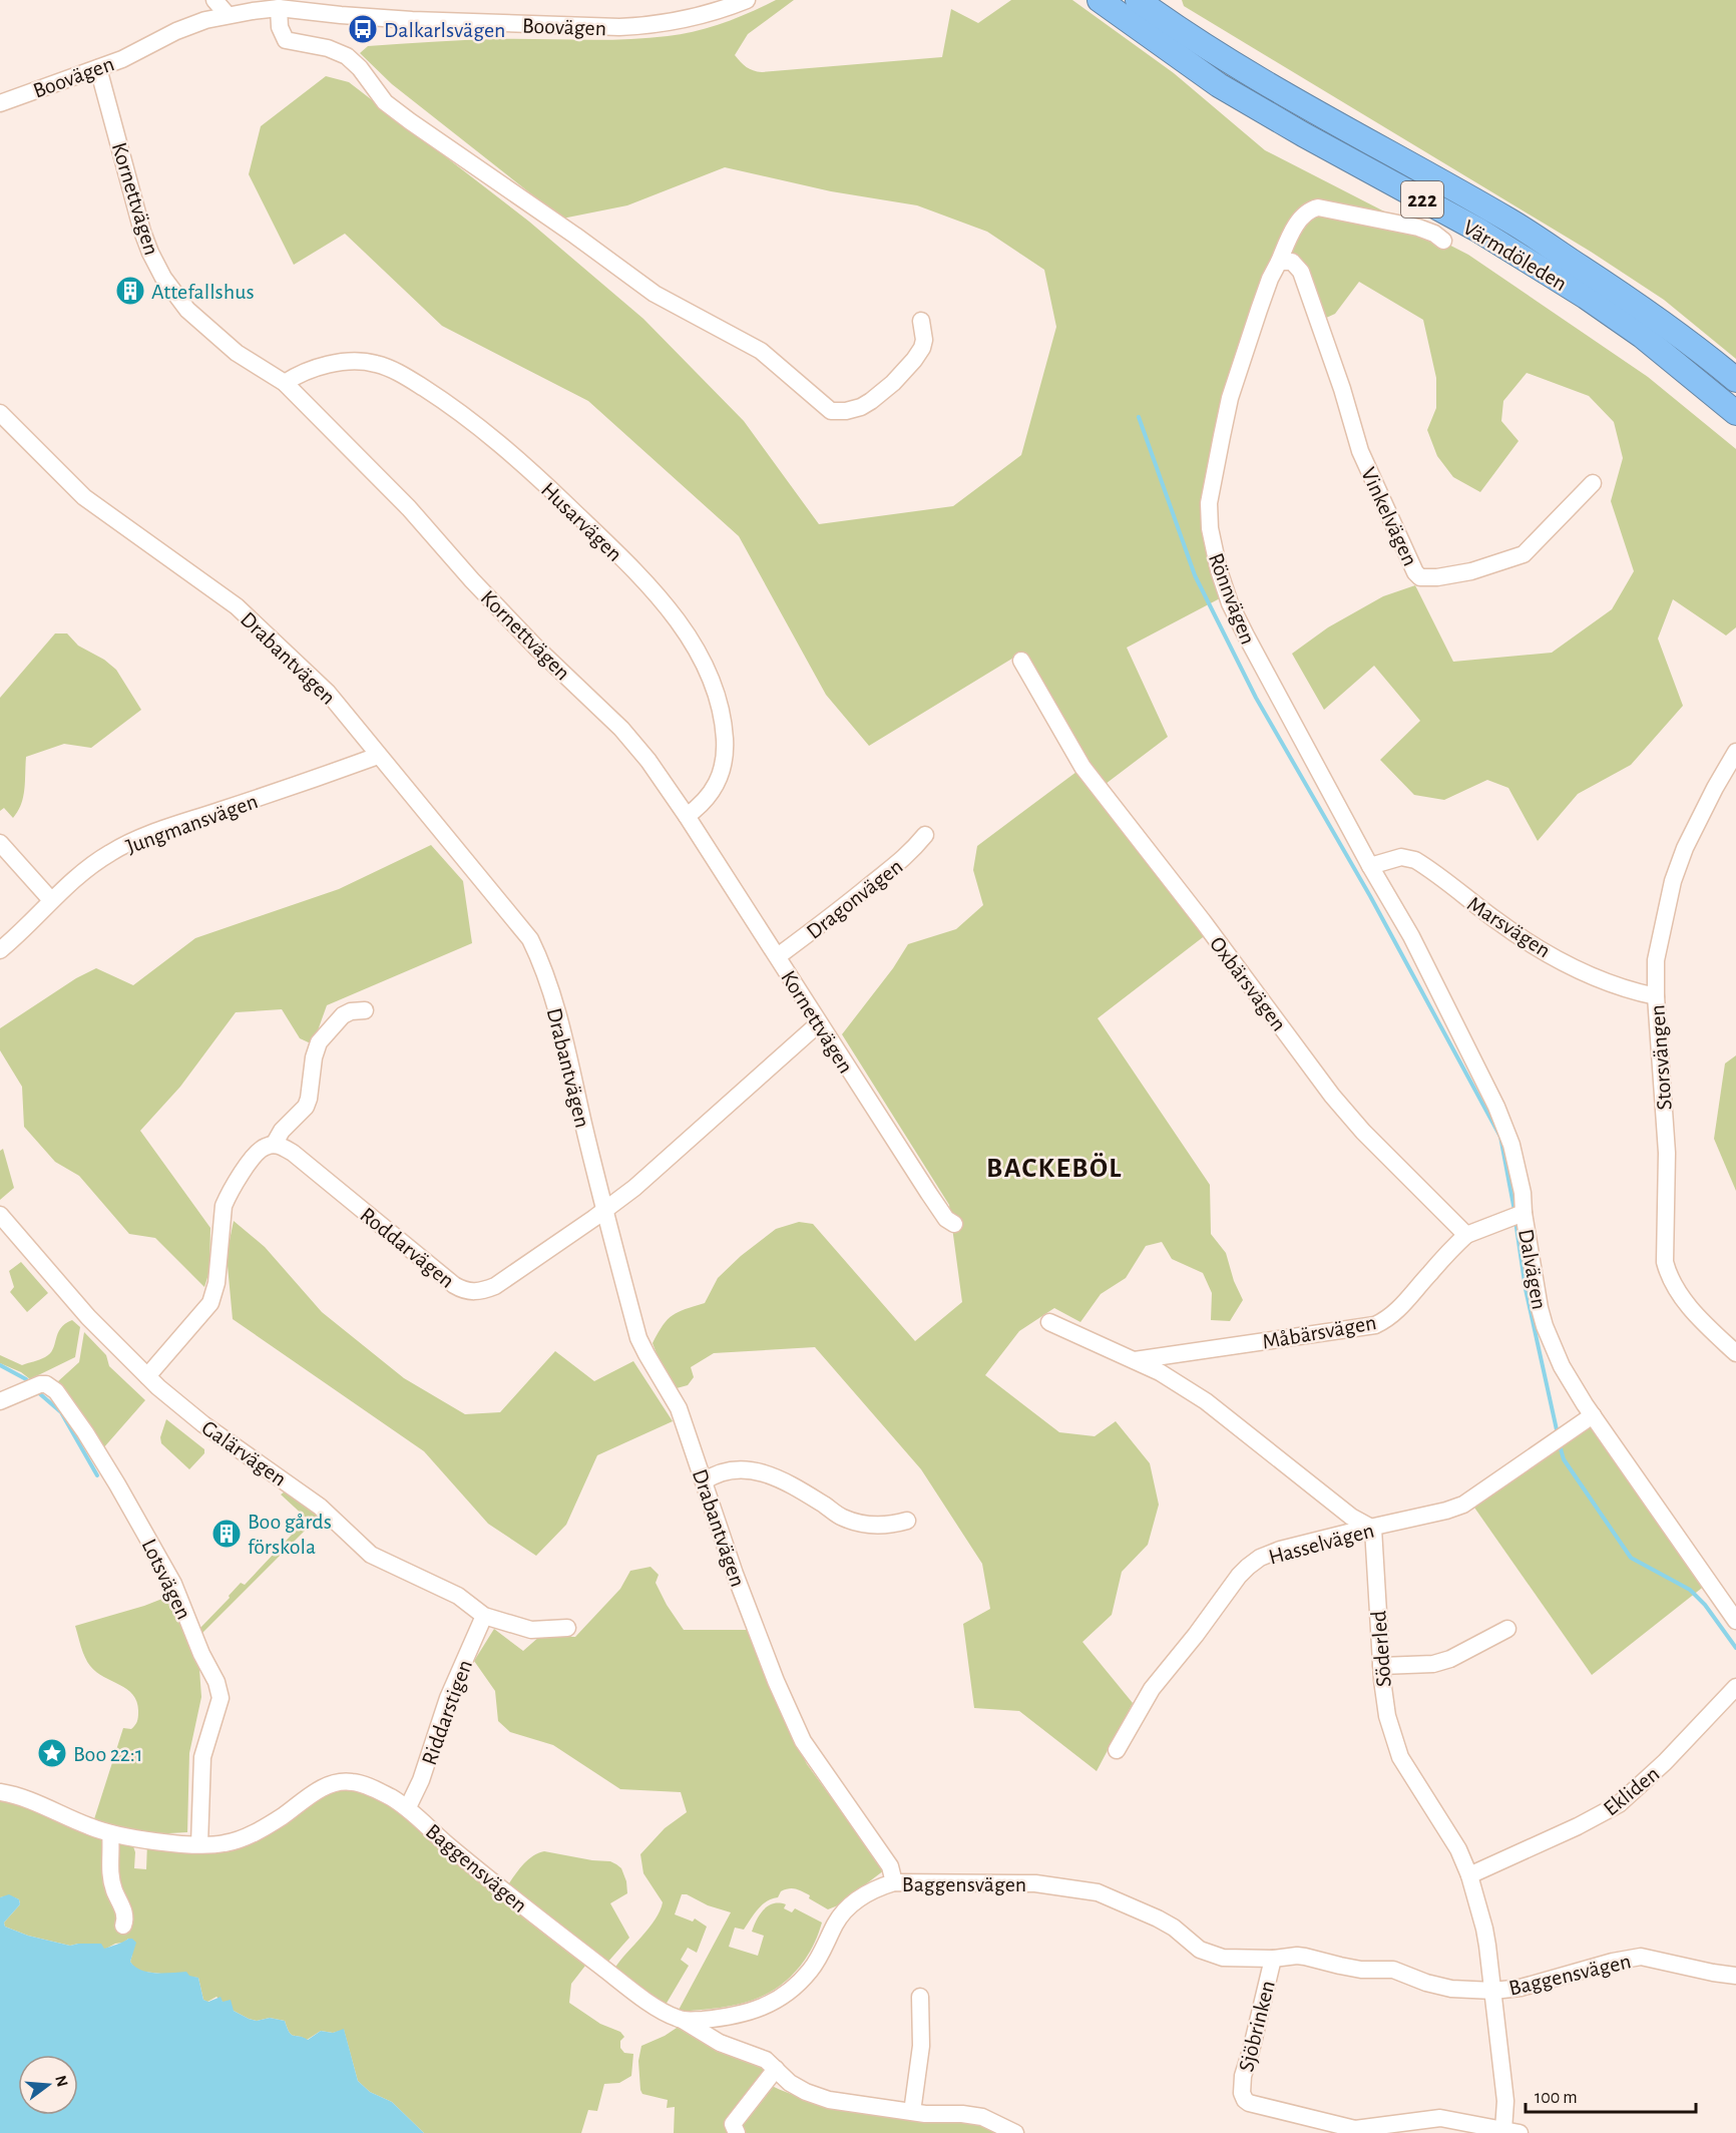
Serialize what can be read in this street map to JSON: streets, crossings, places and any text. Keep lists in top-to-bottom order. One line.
{"streets":{"highway":["222","Värmdöleden"],"street":["Boovägen","Kornettvägen","Vinkelvägen","Husarvägen","Rönnvägen","Drabantvägen","Jungmansvägen","Dragonvägen","Marsvägen","Oxbärsvägen","Storsvängen","Roddarvägen","Dalvägen","Måbärsvägen","Galärvägen","Hasselvägen","Lotsvägen","Söderled","Riddarstigen","Ekliden","Baggensvägen","Sjöbrinken"]},"crossings":[["Boovägen","Kornettvägen"],["Kornettvägen","Husarvägen"],["Kornettvägen","Dragonvägen"],["Kornettvägen","Roddarvägen"],["Vinkelvägen","Rönnvägen"],["Rönnvägen","Marsvägen"],["Rönnvägen","Dalvägen"],["Drabantvägen","Jungmansvägen"],["Drabantvägen","Roddarvägen"],["Drabantvägen","Baggensvägen"],["Marsvägen","Storsvängen"],["Oxbärsvägen","Måbärsvägen"],["Dalvägen","Hasselvägen"],["Galärvägen","Riddarstigen"],["Hasselvägen","Söderled"],["Lotsvägen","Baggensvägen"],["Söderled","Ekliden"],["Söderled","Baggensvägen"],["Söderled","Sjöbrinken"],["Riddarstigen","Baggensvägen"],["Baggensvägen","Sjöbrinken"]],"districts":["BACKEBÖL"],"places":{"bus stop":["Dalkarlsvägen"],"building":["Attefallshus","Boo gårds förskola"],"place":["Boo 22:1"]},"scale_bar":"100 m","north":"right"}
